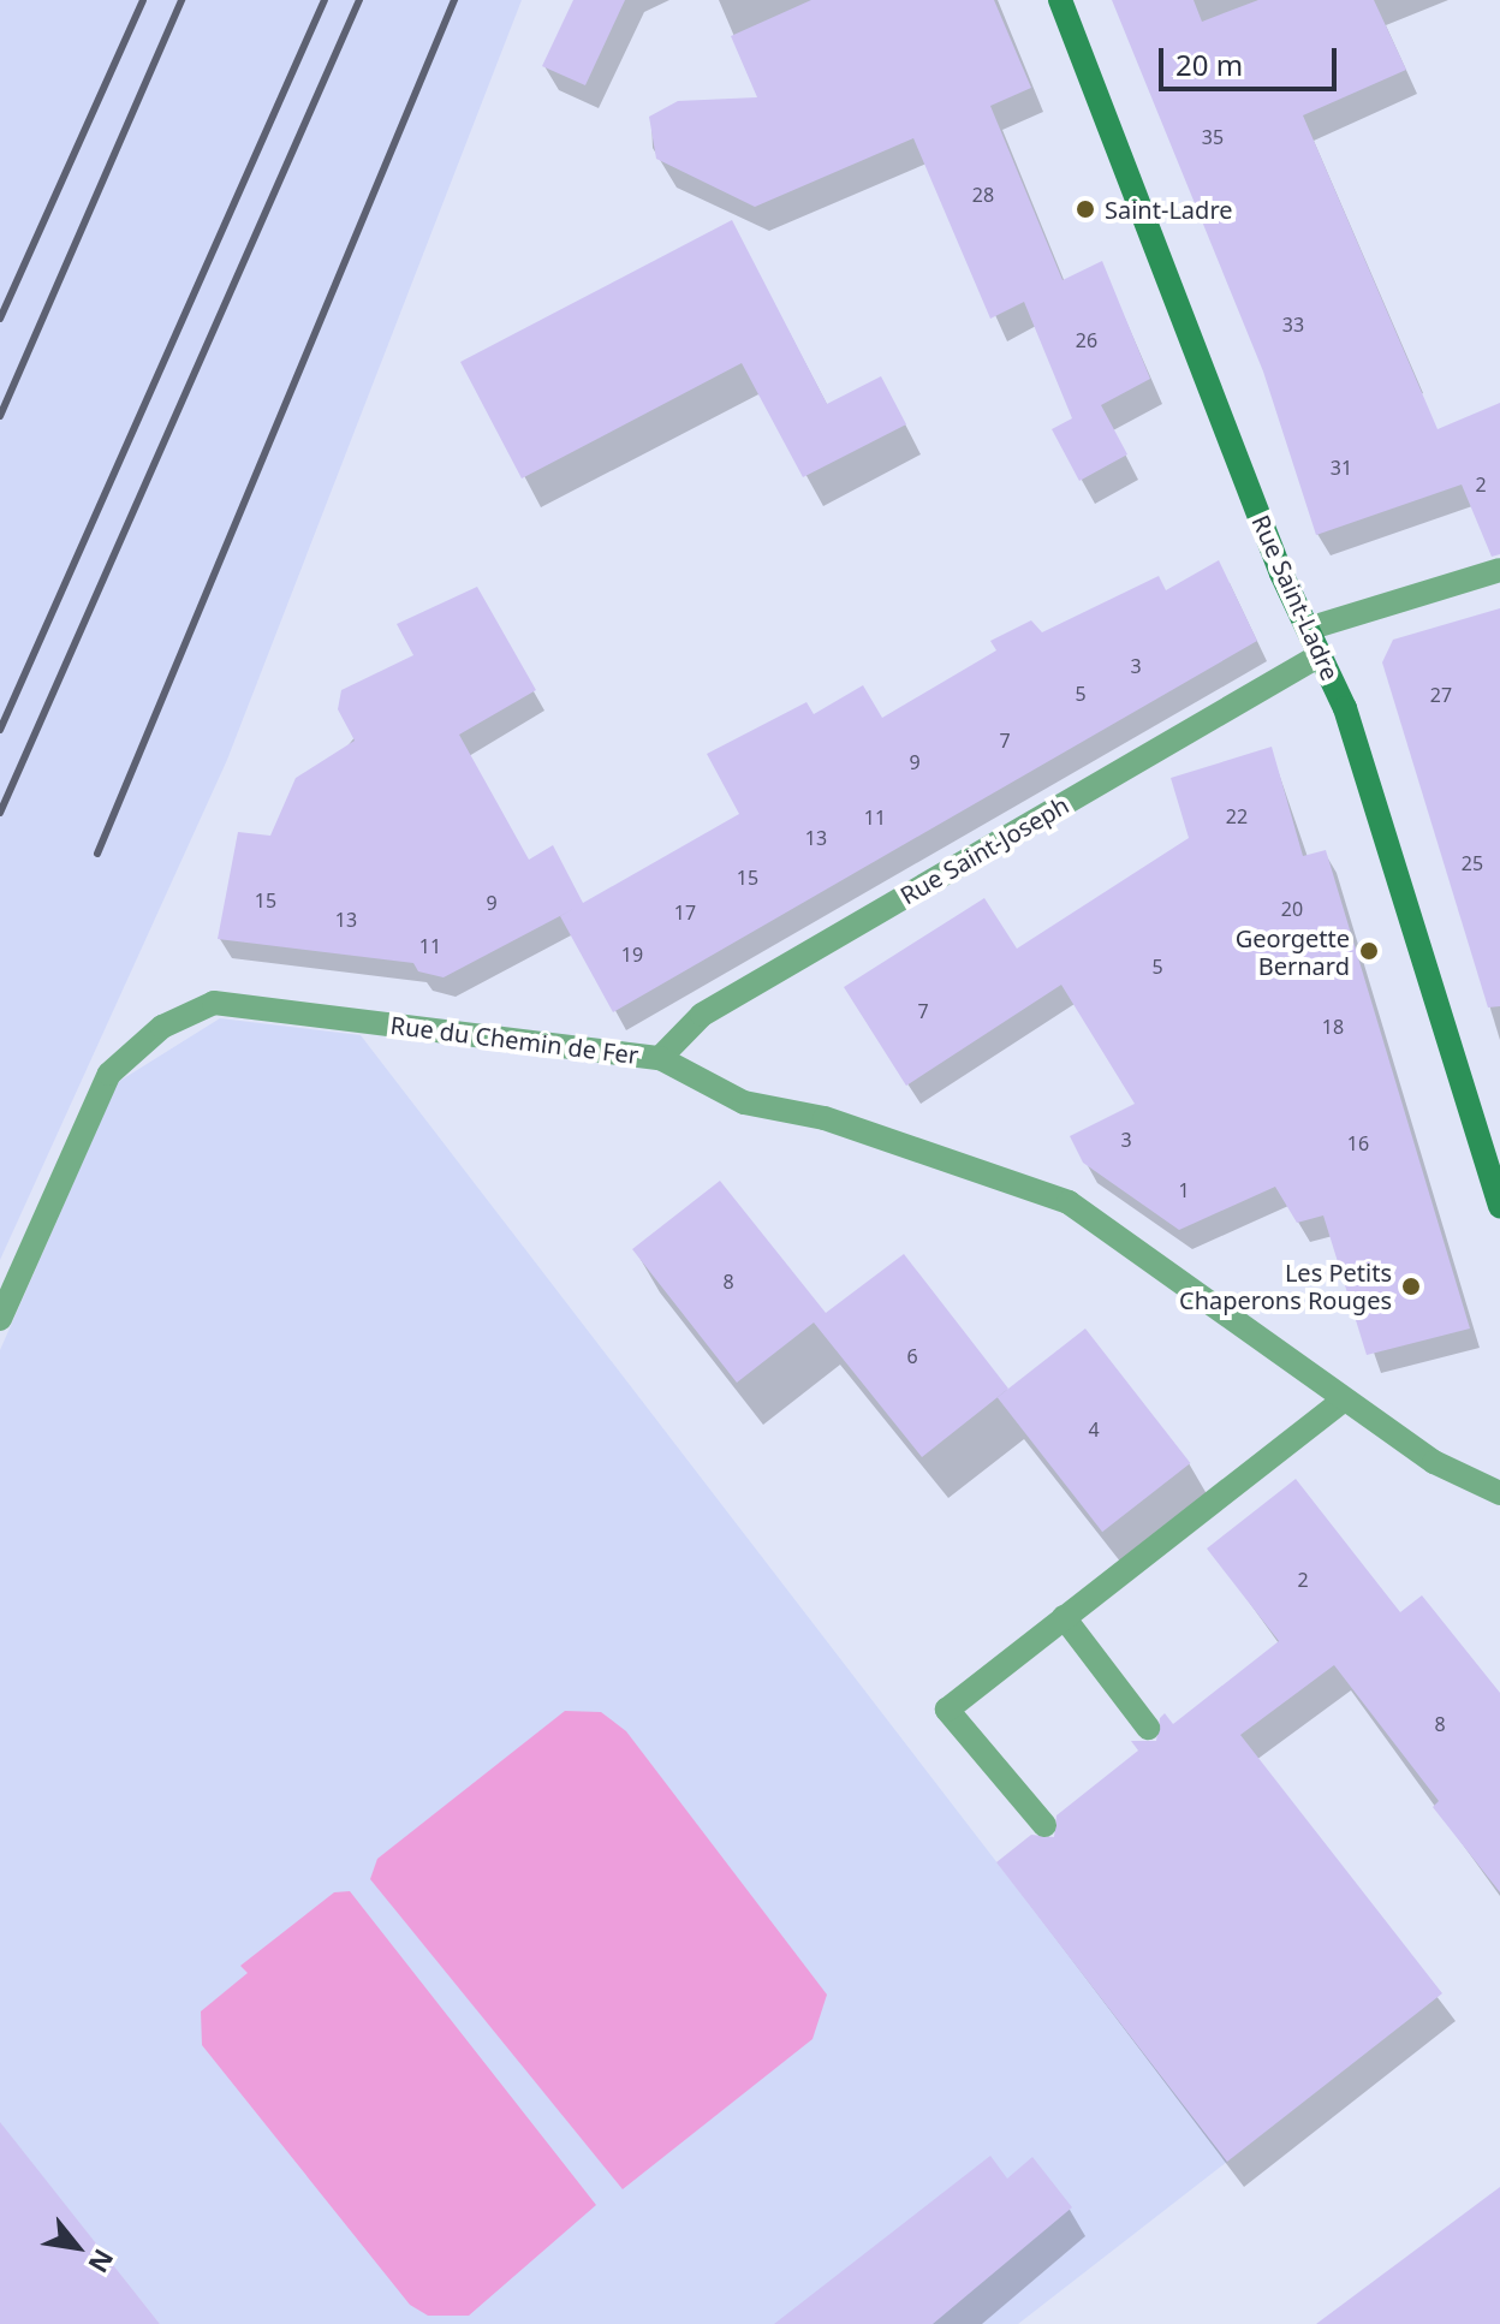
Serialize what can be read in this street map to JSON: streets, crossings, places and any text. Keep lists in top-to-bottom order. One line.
{"streets":{"street":["Rue Saint-Ladre","Rue Saint-Joseph","Rue du Chemin de Fer"]},"crossings":[["Rue Saint-Ladre","Rue Saint-Joseph"],["Rue Saint-Joseph","Rue du Chemin de Fer"]],"places":["Saint-Ladre","Georgette Bernard","Les Petits Chaperons Rouges"],"house_numbers":["35","28","33","26","31","2","3","5","27","7","9","22","11","13","25","15","15","9","20","17","13","11","19","5","7","18","3","16","1","8","6","4","2","8"],"scale_bar":"20 m","north":"bottom right"}
